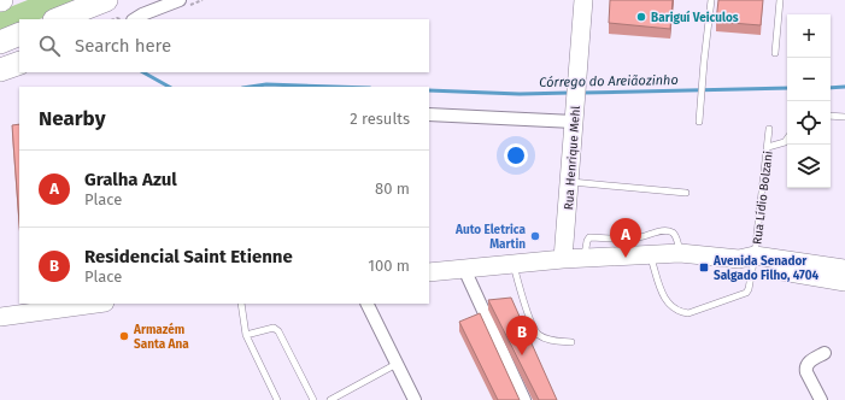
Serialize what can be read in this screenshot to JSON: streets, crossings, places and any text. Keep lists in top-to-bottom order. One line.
{"streets":{"main road":["Rua Henrique Mehl"],"lane":["Rua Lídio Bolzani"]},"water":["Córrego do Areiãozinho"],"places":{"other":["Bariguí Veiculos","Auto Eletrica Martin","Armazém Santa Ana"],"transit":["Avenida Senador Salgado Filho, 4704"]},"page":{"map_buttons":["+","−"],"search":"Search here","heading":["Nearby","2 results"],"list":[{"mark":"A","name":"Gralha Azul","note":"Place","value":"80 m"},{"mark":"B","name":"Residencial Saint Etienne","note":"Place","value":"100 m"}],"pins":["A","B"]}}
